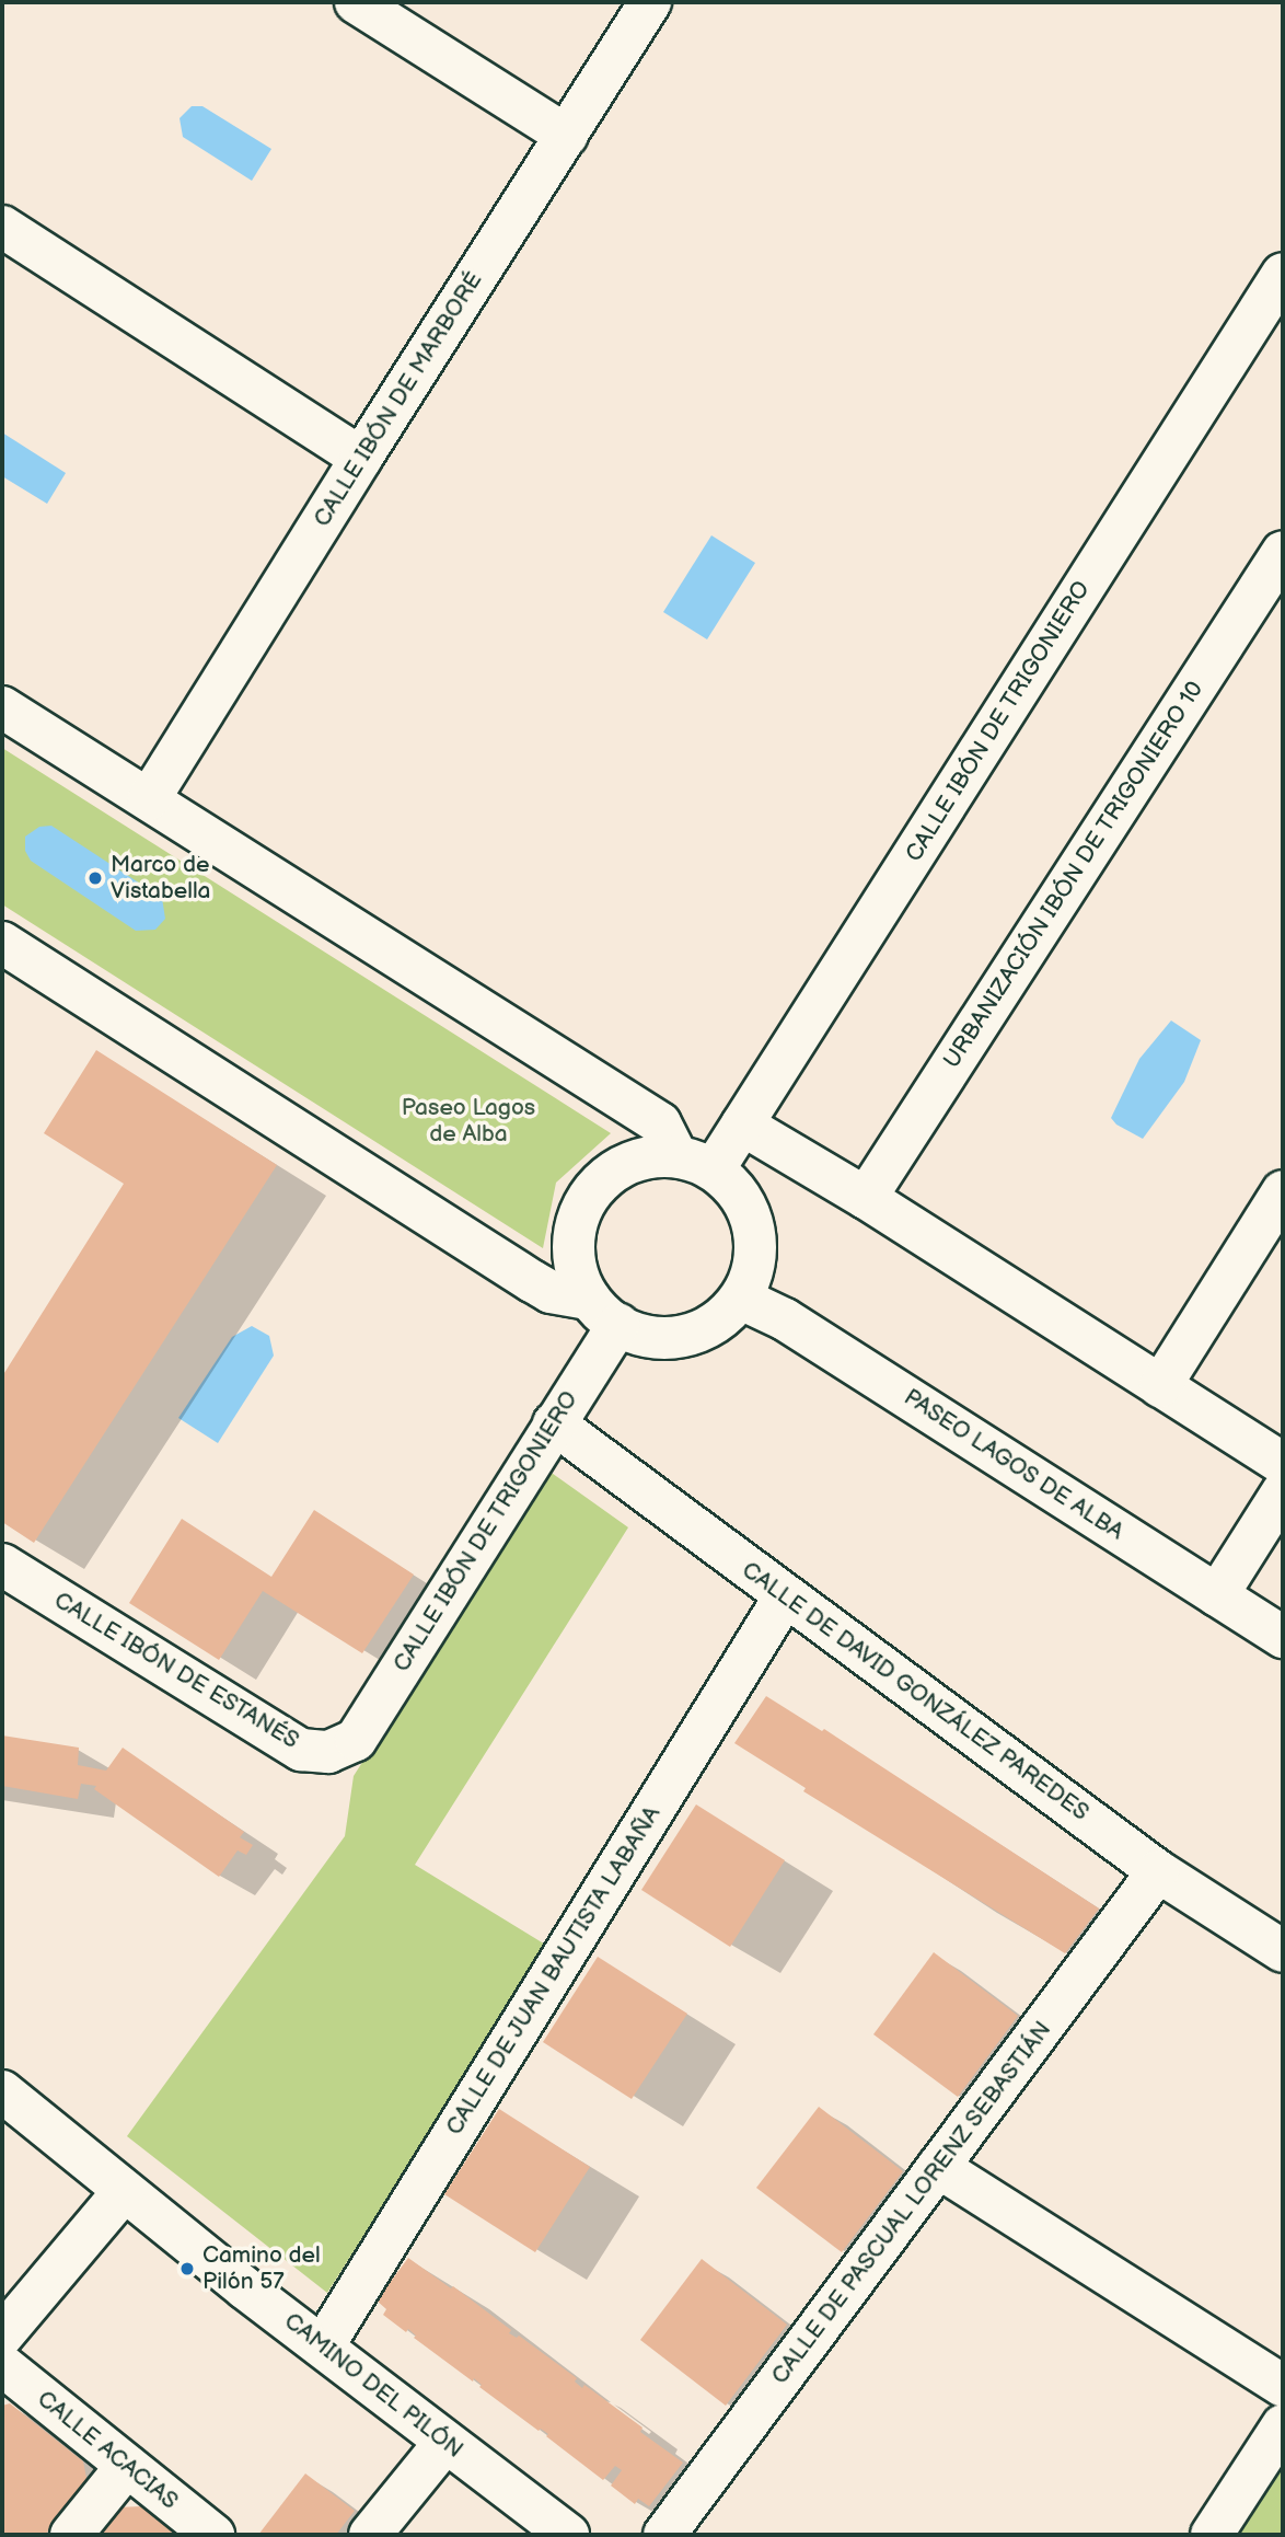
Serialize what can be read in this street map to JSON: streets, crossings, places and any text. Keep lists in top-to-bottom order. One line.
{"streets":{"street":["CALLE IBÓN DE MARBORÉ","CALLE IBÓN DE TRIGONIERO","URBANIZACIÓN IBÓN DE TRIGONIERO 10","PASEO LAGOS DE ALBA","CALLE IBÓN DE ESTANÉS","CALLE DE DAVID GONZÁLEZ PAREDES","CALLE DE JUAN BAUTISTA LABAÑA","CALLE DE PASCUAL LORENZ SEBASTIÁN","CAMINO DEL PILÓN","CALLE ACACIAS"]},"crossings":[["CALLE IBÓN DE TRIGONIERO","PASEO LAGOS DE ALBA"],["CALLE IBÓN DE TRIGONIERO","CALLE IBÓN DE ESTANÉS"],["CALLE IBÓN DE TRIGONIERO","CALLE DE DAVID GONZÁLEZ PAREDES"],["CALLE DE DAVID GONZÁLEZ PAREDES","CALLE DE JUAN BAUTISTA LABAÑA"],["CALLE DE DAVID GONZÁLEZ PAREDES","CALLE DE PASCUAL LORENZ SEBASTIÁN"],["CALLE DE JUAN BAUTISTA LABAÑA","CAMINO DEL PILÓN"]],"parks":["Paseo Lagos de Alba"],"places":["Marco de Vistabella","Camino del Pilón 57"]}
